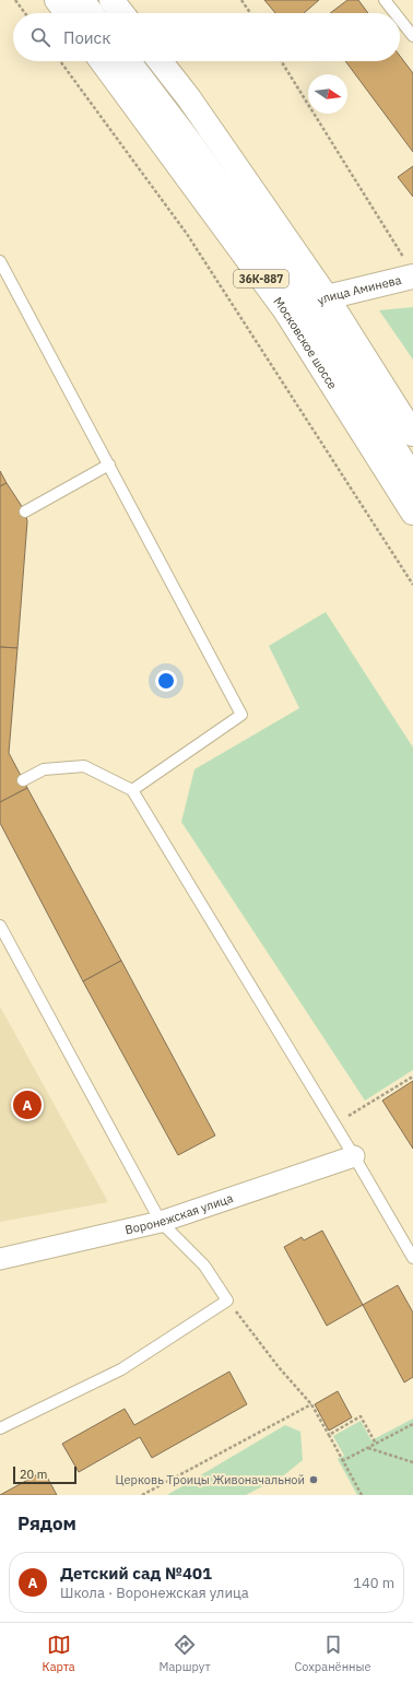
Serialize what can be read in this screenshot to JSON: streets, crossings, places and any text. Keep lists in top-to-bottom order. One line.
{"streets":{"main road":["36К-887","улица Аминева","Московское шоссе"],"street":["Воронежская улица"]},"crossings":[["улица Аминева","Московское шоссе"]],"places":["Церковь Троицы Живоначальной"],"scale_bar":"20 m","north":"right","page":{"search":"Поиск","pins":"A","scale":"20 m","heading":"Рядом","list":[{"mark":"A","name":"Детский сад №401","note":"Школа · Воронежская улица","value":"140 m"}],"nav":["Карта","Маршрут","Сохранённые"]}}
